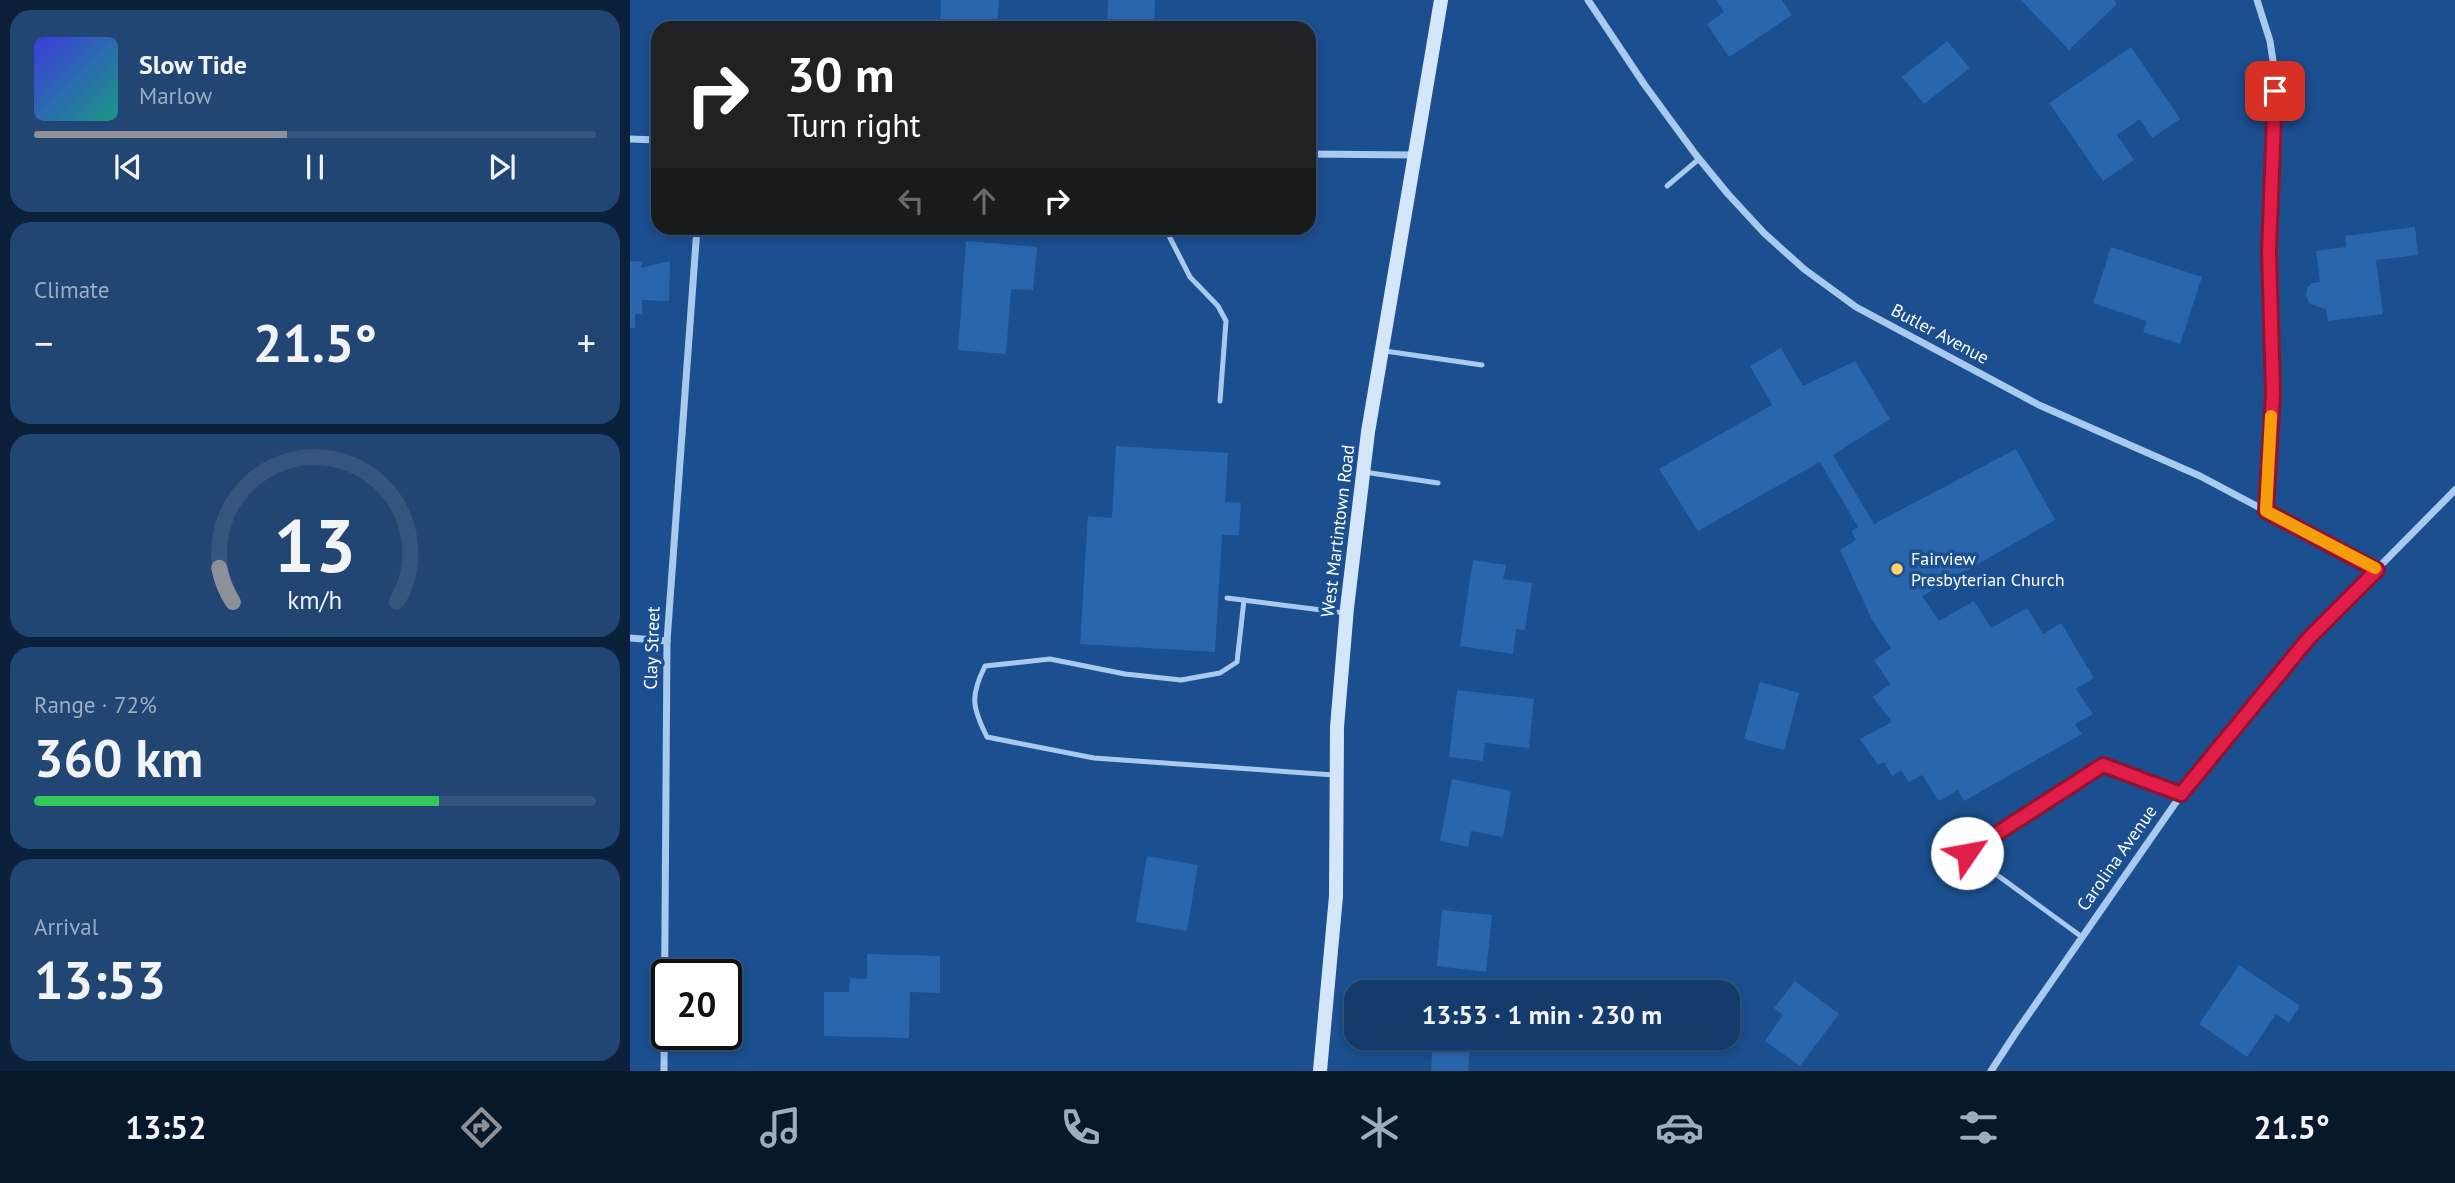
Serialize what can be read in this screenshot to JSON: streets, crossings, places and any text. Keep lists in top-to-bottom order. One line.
{"streets":{"main road":["West Martintown Road"],"street":["Butler Avenue","Clay Street","Carolina Avenue"]},"crossings":[["Butler Avenue","Carolina Avenue"]],"places":["Fairview Presbyterian Church"],"page":{"turn":["30 m","Turn right"],"song":["Slow Tide","Marlow"],"tile":["Climate",["Range · 72%","360 km"],["Arrival","13:53"]],"heat":["−","21.5°","+"],"limit":"20","trip":"13:53 · 1 min · 230 m","tabs":["13:52","21.5°"],"gauge":["13","km/h"]}}
